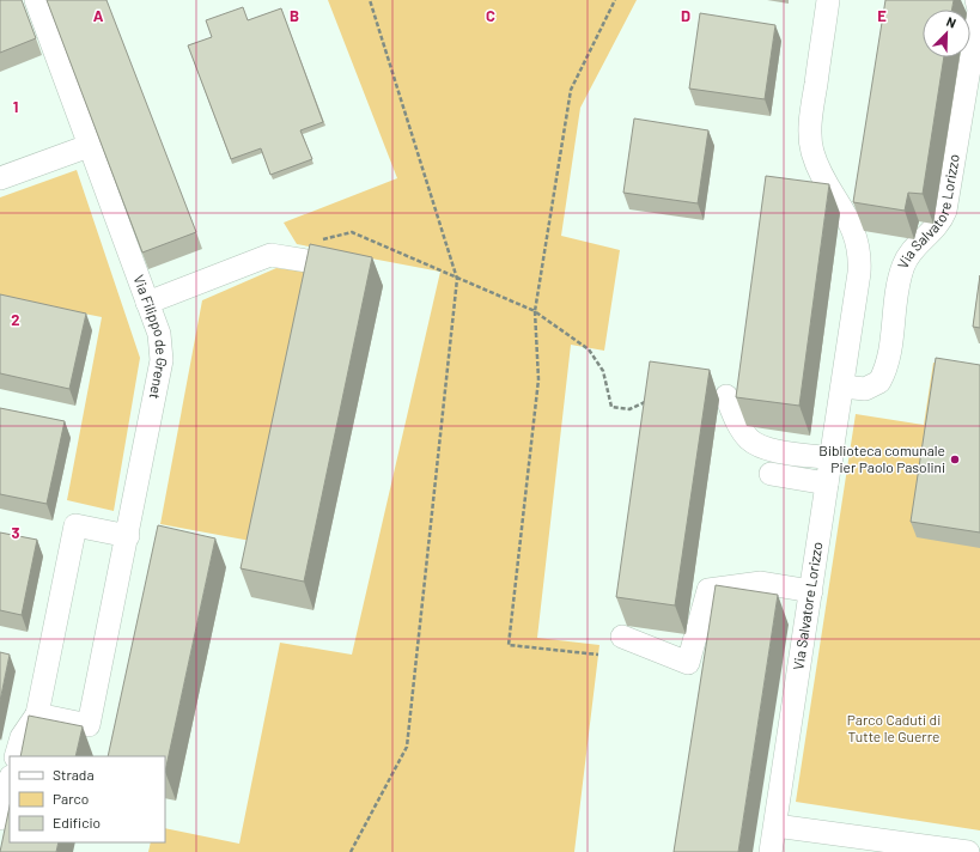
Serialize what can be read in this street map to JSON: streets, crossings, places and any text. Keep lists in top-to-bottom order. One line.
{"streets":{"street":["Via Salvatore Lorizzo","Via Filippo de Grenet"]},"parks":["Parco Caduti di Tutte le Guerre"],"places":["Biblioteca comunale Pier Paolo Pasolini"],"legend":["Strada","Parco","Edificio"],"north":"top right","grid":{"columns":["A","B","C","D","E"],"rows":["1","2","3"]}}
